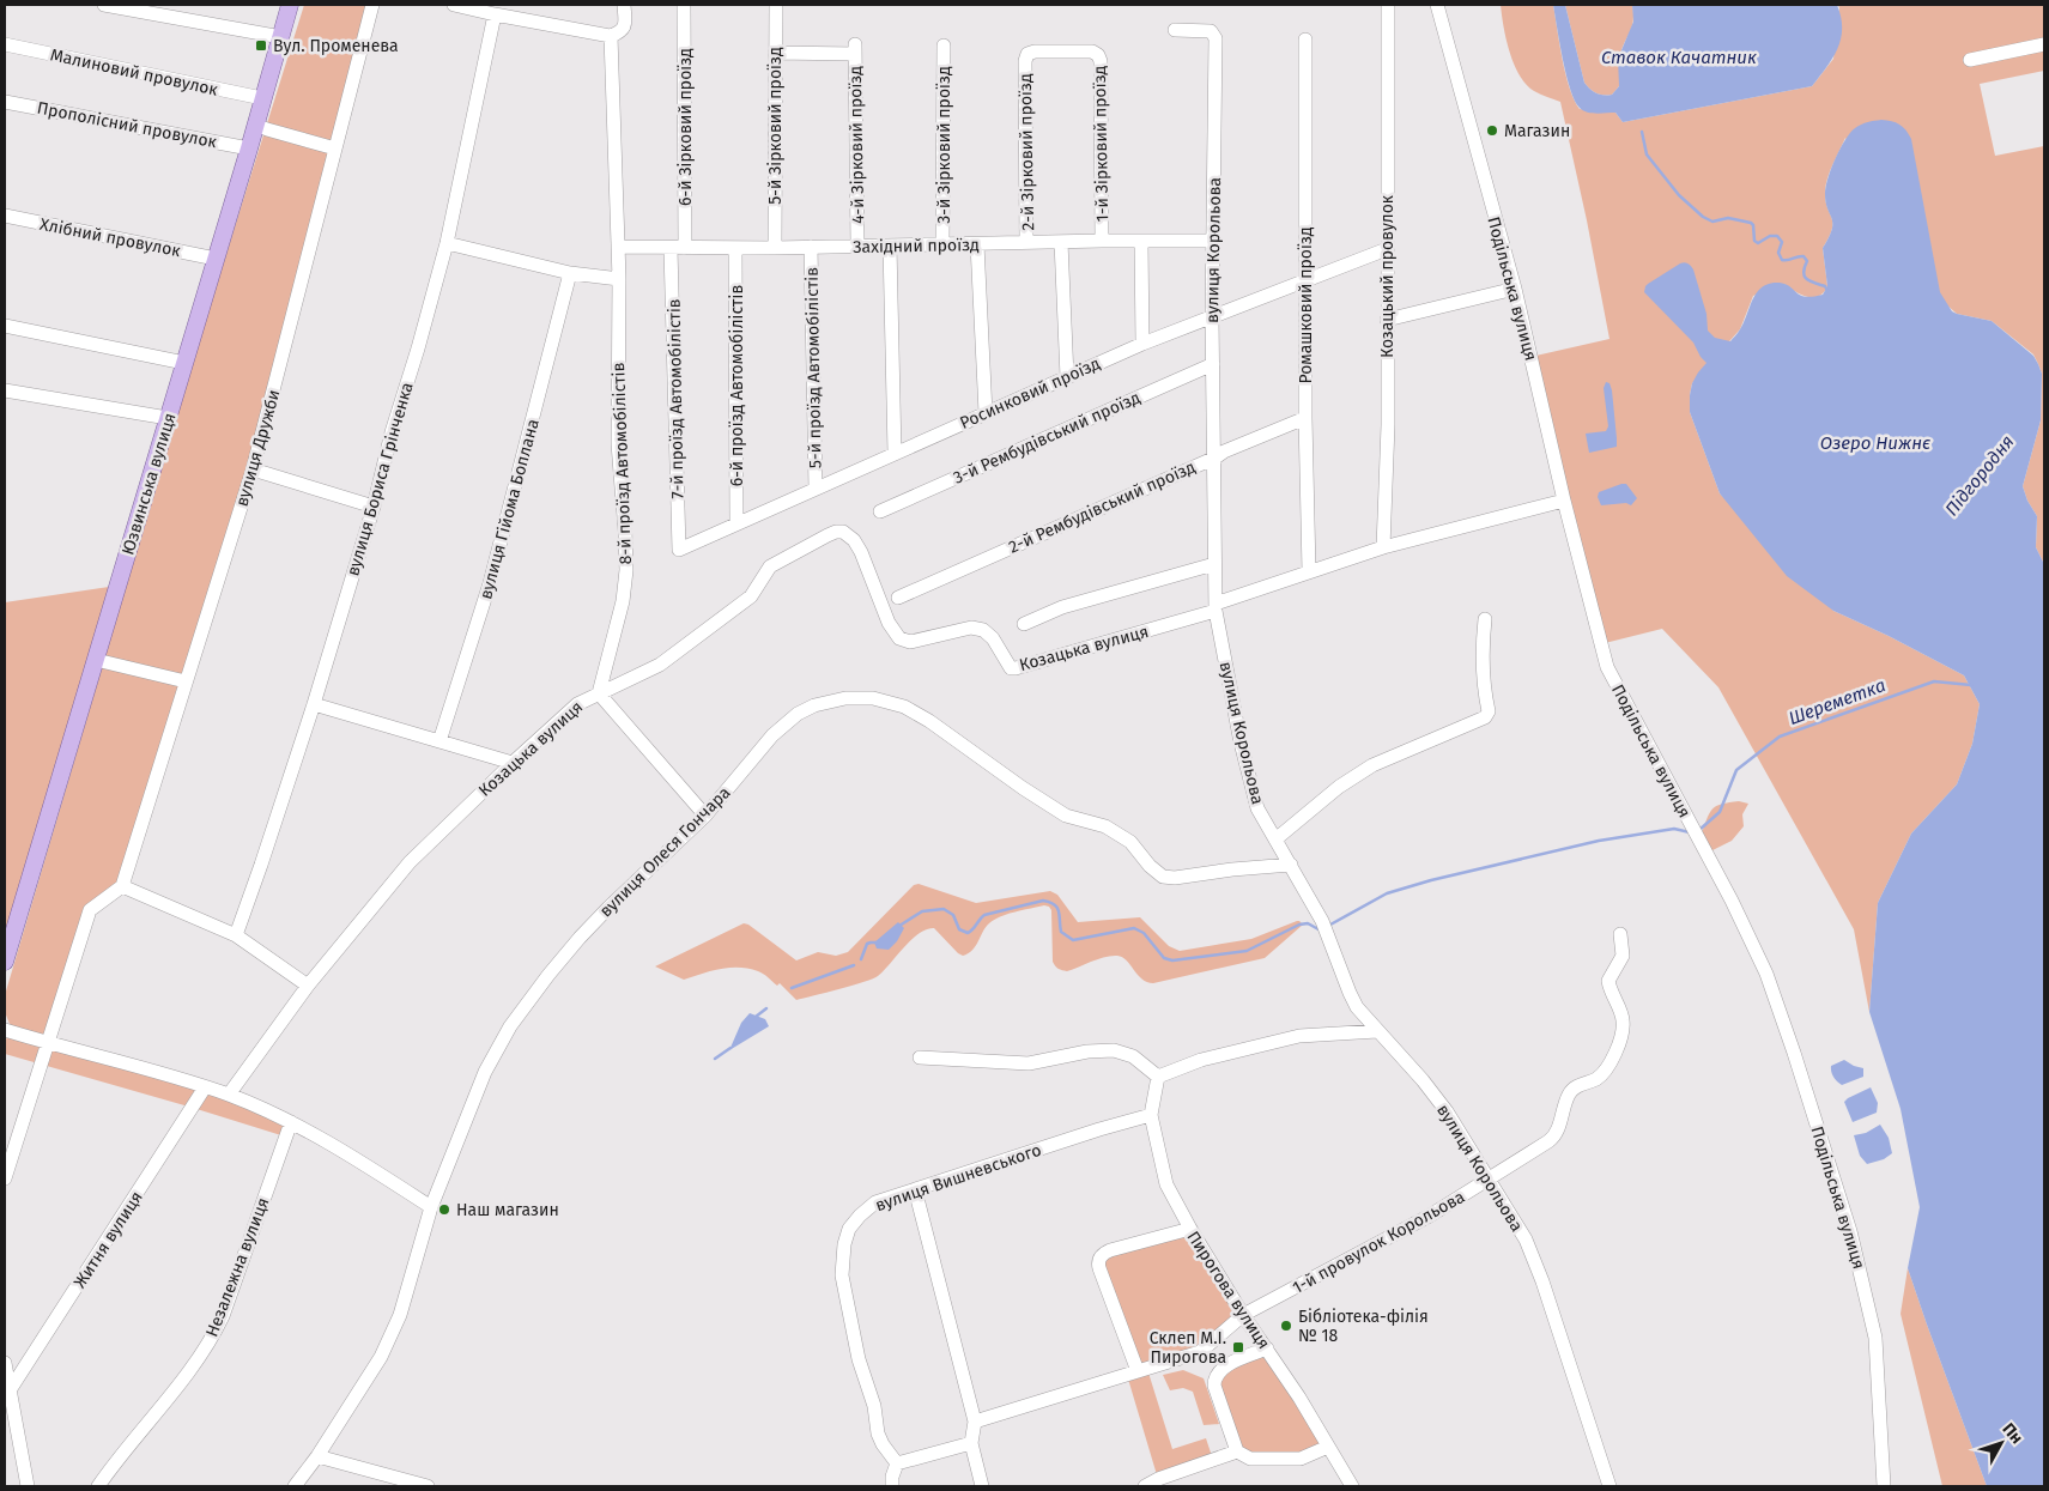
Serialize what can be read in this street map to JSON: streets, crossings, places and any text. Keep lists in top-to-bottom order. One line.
{"streets":{"main road":["Юзвинська вулиця"],"street":["Малиновий провулок","Прополісний провулок","5-й Зірковий проїзд","6-й Зірковий проїзд","1-й Зірковий проїзд","4-й Зірковий проїзд","3-й Зірковий проїзд","2-й Зірковий проїзд","Хлібний провулок","Західний проїзд","вулиця Корольова","Козацький провулок","Подільська вулиця","Ромашковий проїзд","5-й проїзд Автомобілістів","6-й проїзд Автомобілістів","Росинковий проїзд","7-й проїзд Автомобілістів","3-й Рембудівський проїзд","вулиця Дружби","8-й проїзд Автомобілістів","вулиця Бориса Грінченка","2-й Рембудівський проїзд","вулиця Гійома Боплана","Козацька вулиця","вулиця Олеся Гончара","вулиця Вишневського","Житня вулиця","1-й провулок Корольова","Незалежна вулиця","Пирогова вулиця"]},"crossings":[["Малиновий провулок","Юзвинська вулиця"],["Прополісний провулок","Юзвинська вулиця"],["5-й Зірковий проїзд","4-й Зірковий проїзд"],["5-й Зірковий проїзд","Західний проїзд"],["6-й Зірковий проїзд","Західний проїзд"],["6-й Зірковий проїзд","7-й проїзд Автомобілістів"],["1-й Зірковий проїзд","2-й Зірковий проїзд"],["1-й Зірковий проїзд","Західний проїзд"],["4-й Зірковий проїзд","Західний проїзд"],["3-й Зірковий проїзд","Західний проїзд"],["2-й Зірковий проїзд","Західний проїзд"],["Хлібний провулок","Юзвинська вулиця"],["Західний проїзд","вулиця Корольова"],["Західний проїзд","5-й проїзд Автомобілістів"],["Західний проїзд","6-й проїзд Автомобілістів"],["Західний проїзд","7-й проїзд Автомобілістів"],["Західний проїзд","8-й проїзд Автомобілістів"],["вулиця Корольова","Росинковий проїзд"],["вулиця Корольова","3-й Рембудівський проїзд"],["вулиця Корольова","2-й Рембудівський проїзд"],["вулиця Корольова","Козацька вулиця"],["вулиця Корольова","вулиця Олеся Гончара"],["вулиця Корольова","1-й провулок Корольова"],["Козацький провулок","Росинковий проїзд"],["Козацький провулок","Козацька вулиця"],["Подільська вулиця","Козацька вулиця"],["Ромашковий проїзд","Росинковий проїзд"],["Ромашковий проїзд","2-й Рембудівський проїзд"],["Ромашковий проїзд","Козацька вулиця"],["5-й проїзд Автомобілістів","Росинковий проїзд"],["6-й проїзд Автомобілістів","Росинковий проїзд"],["Росинковий проїзд","7-й проїзд Автомобілістів"],["8-й проїзд Автомобілістів","Козацька вулиця"],["вулиця Вишневського","Пирогова вулиця"],["1-й провулок Корольова","Пирогова вулиця"]],"water":["Ставок Качатник","Озеро Нижнє","Підгородня","Шереметка"],"places":{"transit":["Вул. Променева","Склеп М.І. Пирогова"],"other":["Магазин","Наш магазин","Бібліотека-філія № 18"]},"north":"top right"}
